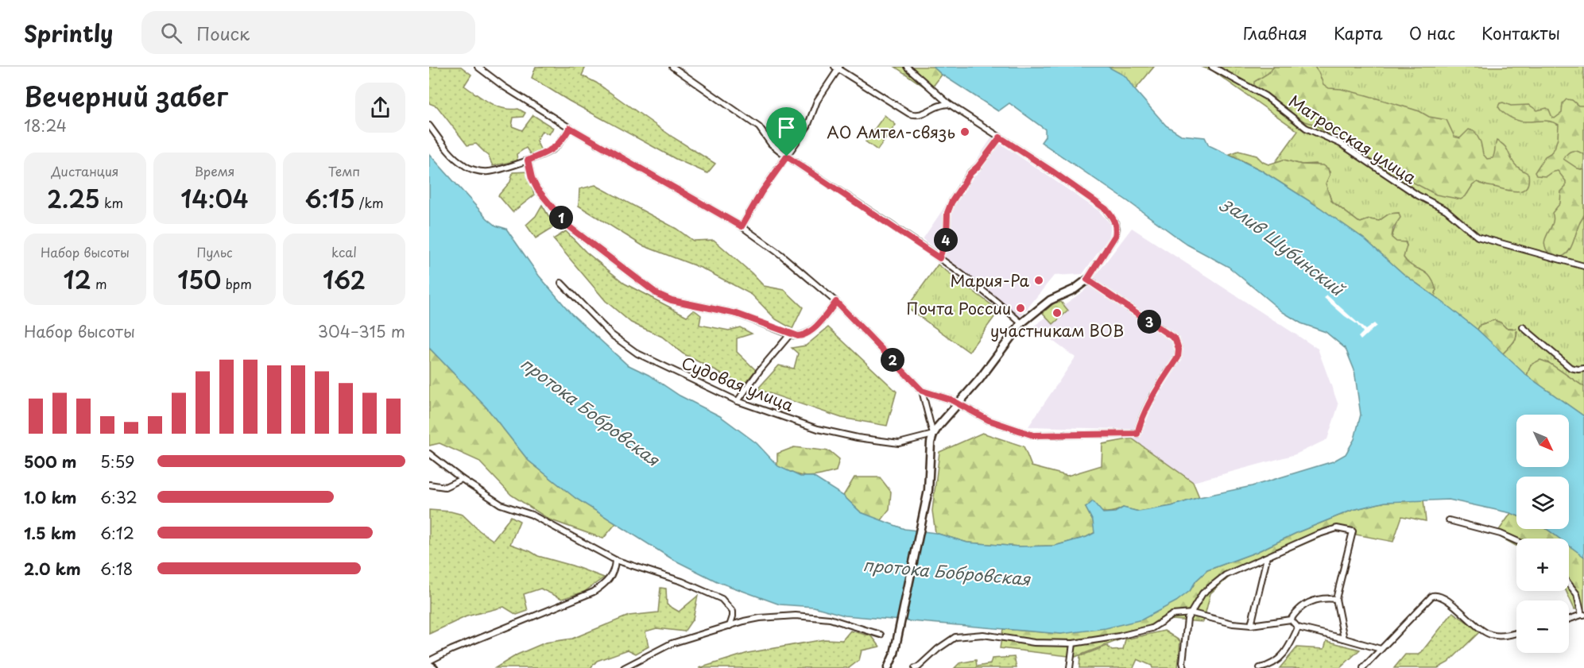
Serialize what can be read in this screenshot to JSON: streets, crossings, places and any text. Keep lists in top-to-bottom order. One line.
{"streets":{"street":["Матросская улица","Судовая улица"]},"water":["залив Шубинский","протока Бобровская"],"places":["АО Амтел-связь","Мария-Ра","Почта России","участникам ВОВ"],"north":"bottom right","page":{"header":"Sprintly","search":"Поиск","nav":["Главная","Карта","О нас","Контакты"],"heading":["Вечерний забег","18:24"],"stats":[["Дистанция","2.25 km"],["Время","14:04"],["Темп","6:15 /km"],["Набор высоты","12 m"],["Пульс","150 bpm"],["kcal","162"]],"pins":["1","4","3","2"],"chart":["Набор высоты","304–315 m"],"map_buttons":["+","−"],"list":[{"name":"500 m","note":"5:59"},{"name":"1.0 km","note":"6:32"},{"name":"1.5 km","note":"6:12"},{"name":"2.0 km","note":"6:18"}]}}
